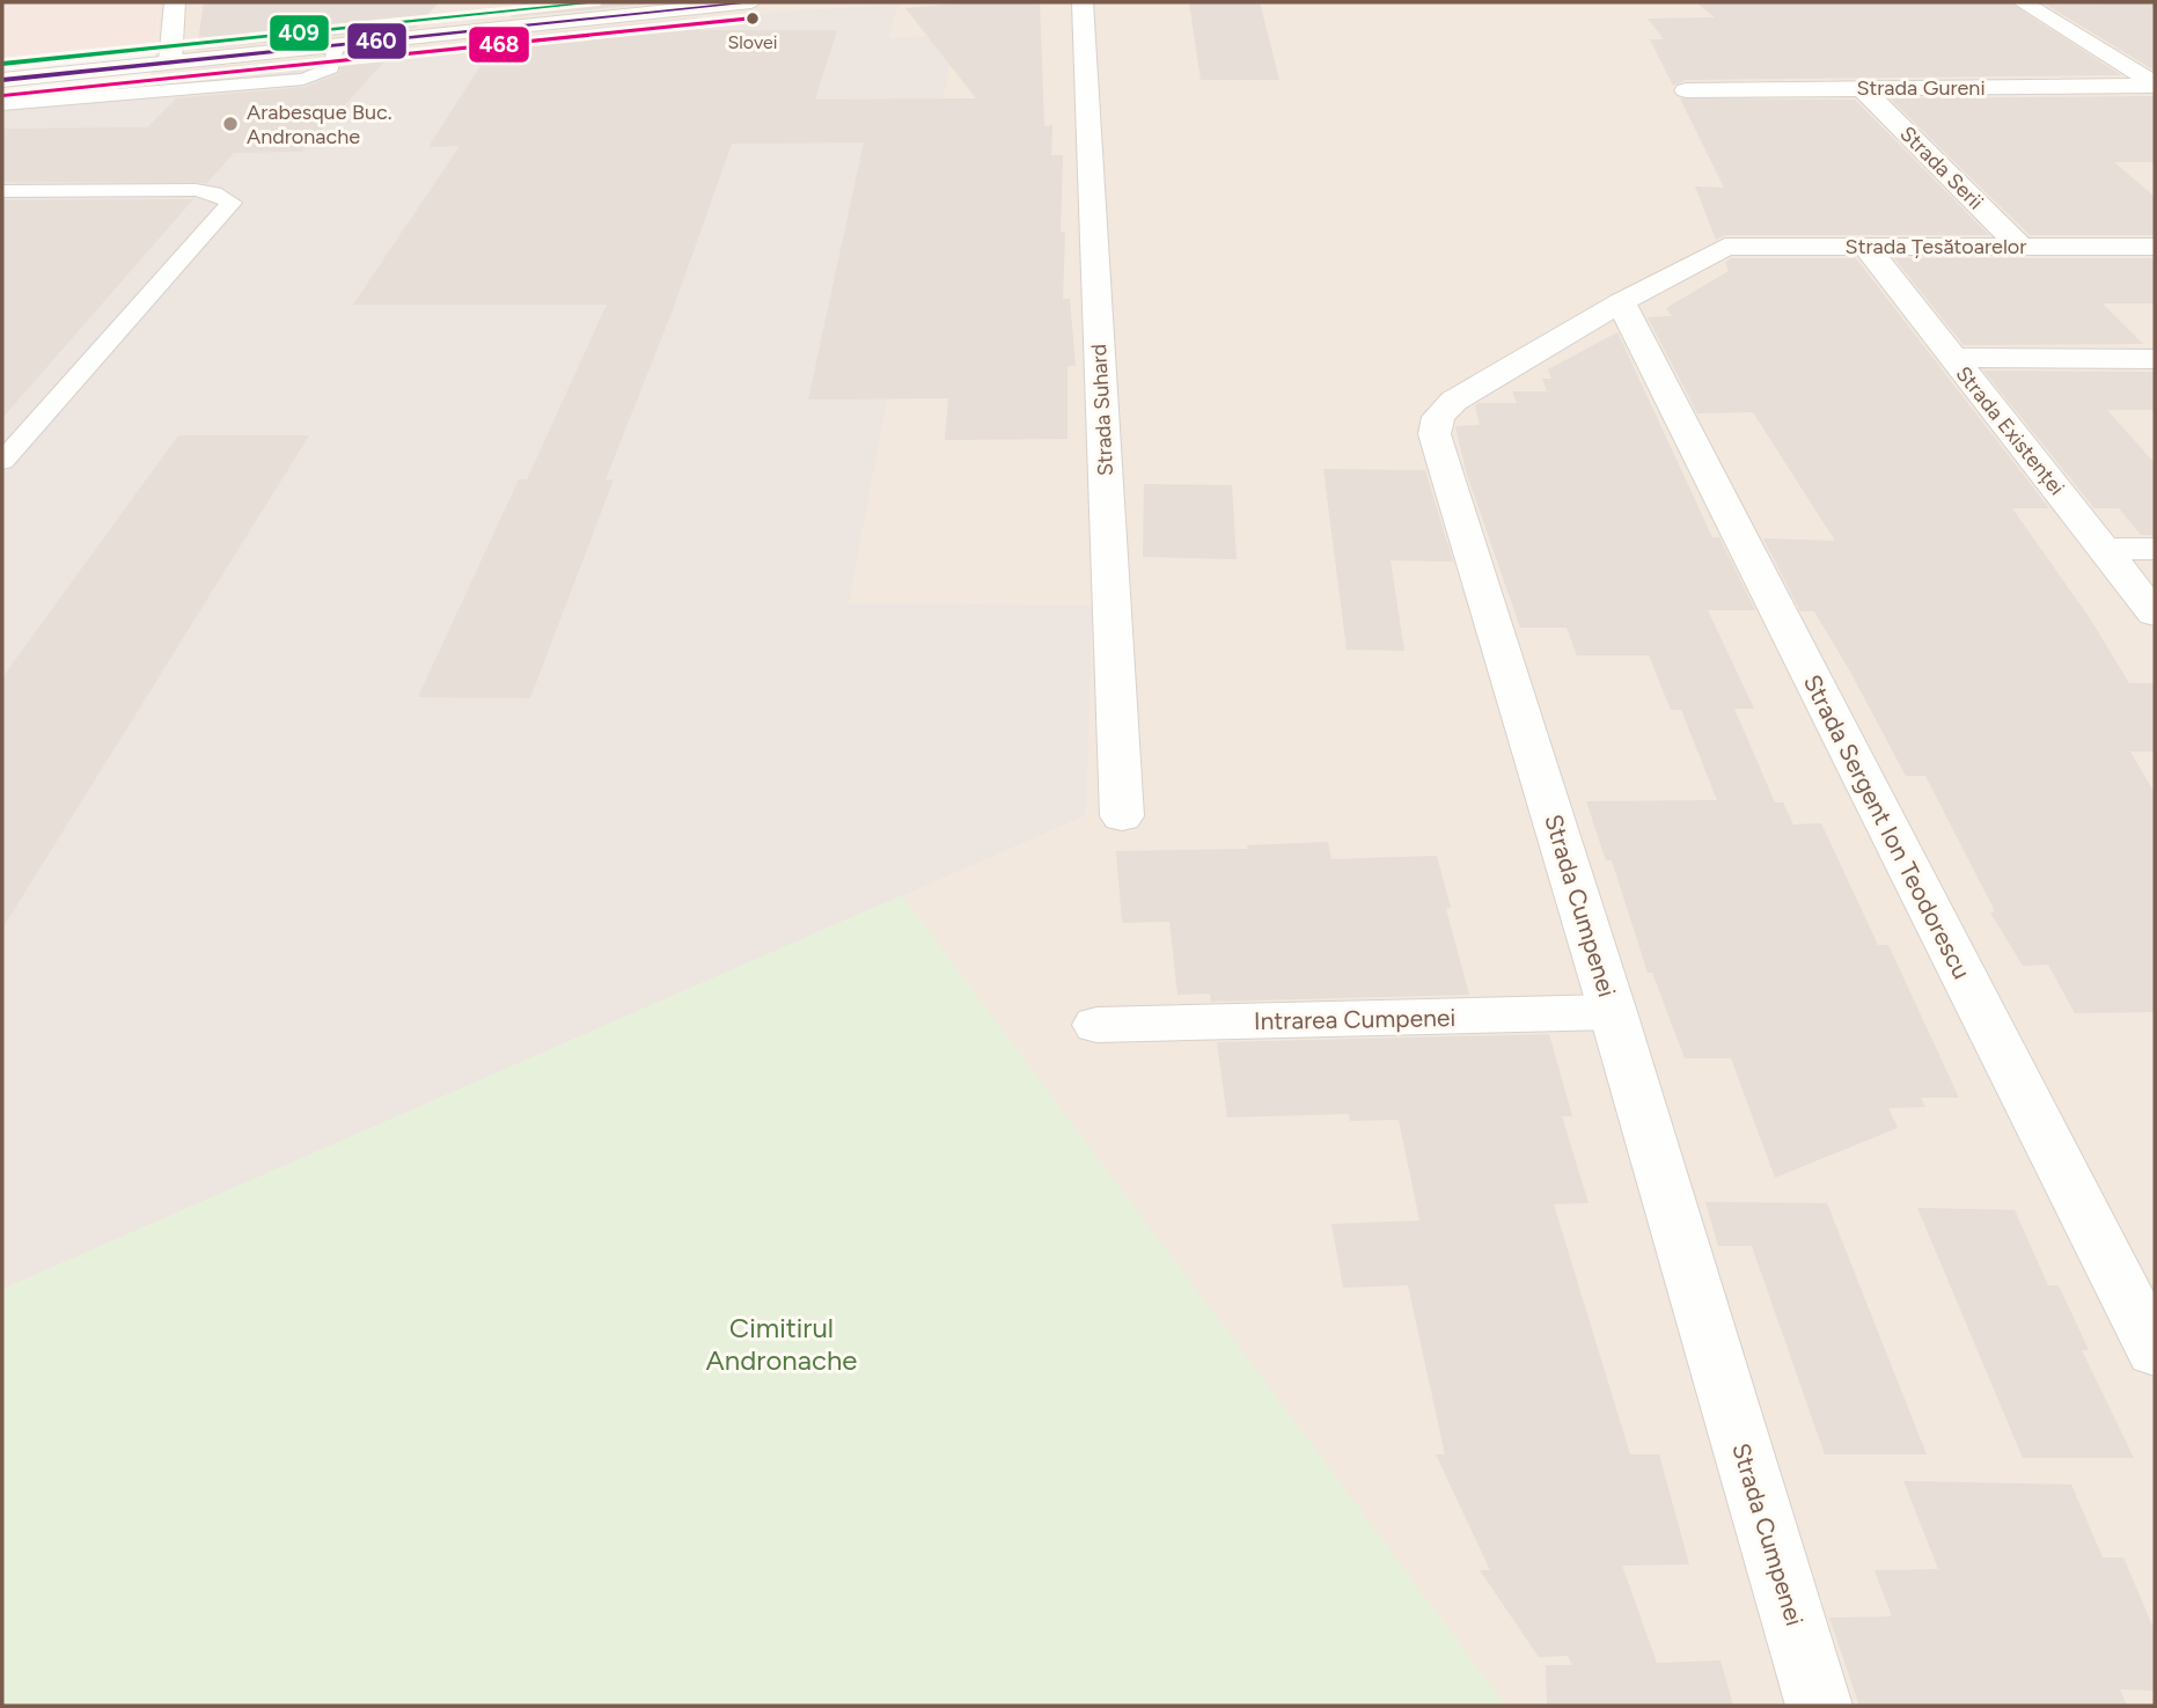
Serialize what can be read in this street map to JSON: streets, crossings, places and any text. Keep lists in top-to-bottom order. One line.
{"streets":{"street":["Strada Gureni","Strada Serii","Strada Țesătoarelor","Strada Suhard","Strada Existenței","Strada Sergent Ion Teodorescu","Strada Cumpenei","Intrarea Cumpenei"]},"crossings":[["Strada Gureni","Strada Serii"],["Strada Serii","Strada Țesătoarelor"],["Strada Țesătoarelor","Strada Existenței"],["Strada Țesătoarelor","Strada Cumpenei"],["Strada Sergent Ion Teodorescu","Strada Cumpenei"],["Strada Cumpenei","Intrarea Cumpenei"]],"parks":["Cimitirul Andronache"],"places":["Slovei","Arabesque Buc. Andronache"],"lines":["transit line 460","transit line 409","transit line 468"]}
